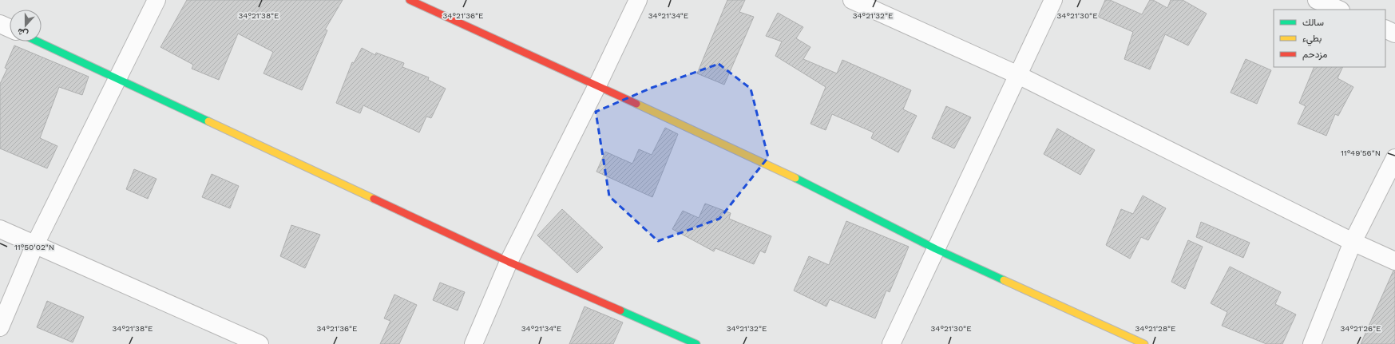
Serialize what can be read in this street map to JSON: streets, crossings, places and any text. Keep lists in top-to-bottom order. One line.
{"legend":["سالك","بطيء","مزدحم"],"north":"bottom","coordinates":["34°21'38\"E","34°21'36\"E","34°21'34\"E","34°21'32\"E","34°21'30\"E","11°49'56\"N","11°50'02\"N","34°21'28\"E","34°21'26\"E"]}
